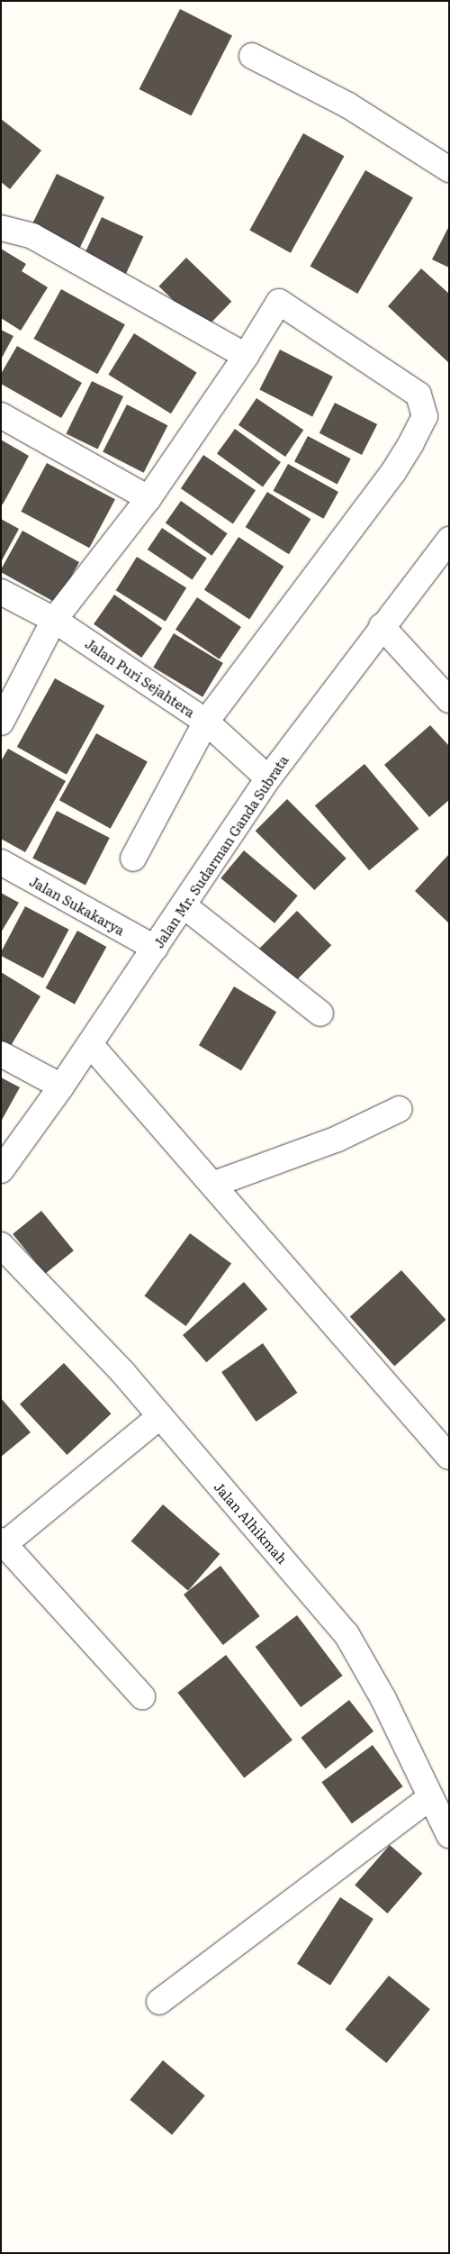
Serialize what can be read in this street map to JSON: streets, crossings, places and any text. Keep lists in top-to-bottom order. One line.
{"streets":{"street":["Jalan Puri Sejahtera","Jalan Mr. Sudarman Ganda Subrata","Jalan Sukakarya","Jalan Alhikmah"]},"crossings":[["Jalan Puri Sejahtera","Jalan Mr. Sudarman Ganda Subrata"],["Jalan Mr. Sudarman Ganda Subrata","Jalan Sukakarya"]]}
